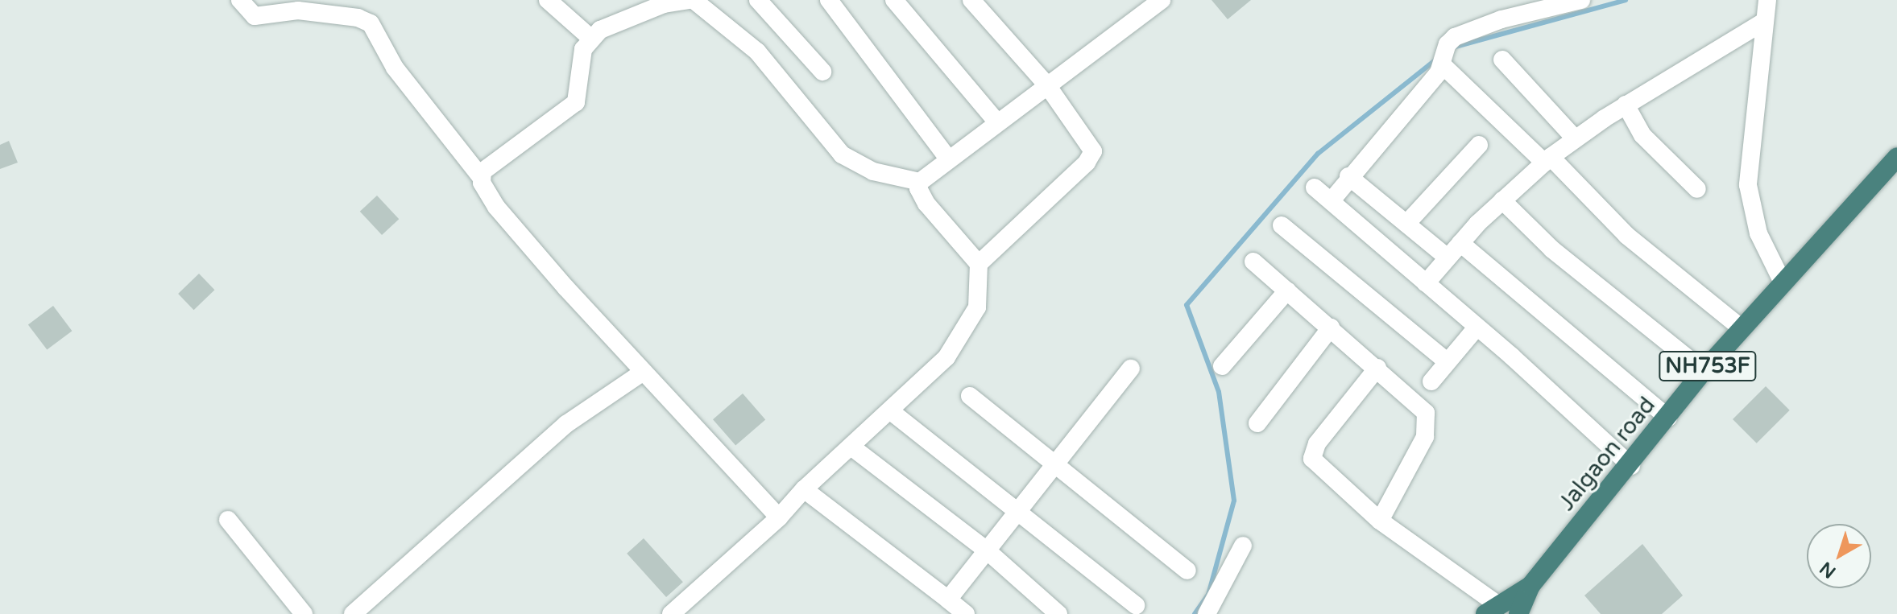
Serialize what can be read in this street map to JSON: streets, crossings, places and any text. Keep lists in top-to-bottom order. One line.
{"streets":{"highway":["NH753F","Jalgaon road"]},"crossings":[["NH753F","Jalgaon road"]],"north":"bottom left"}
